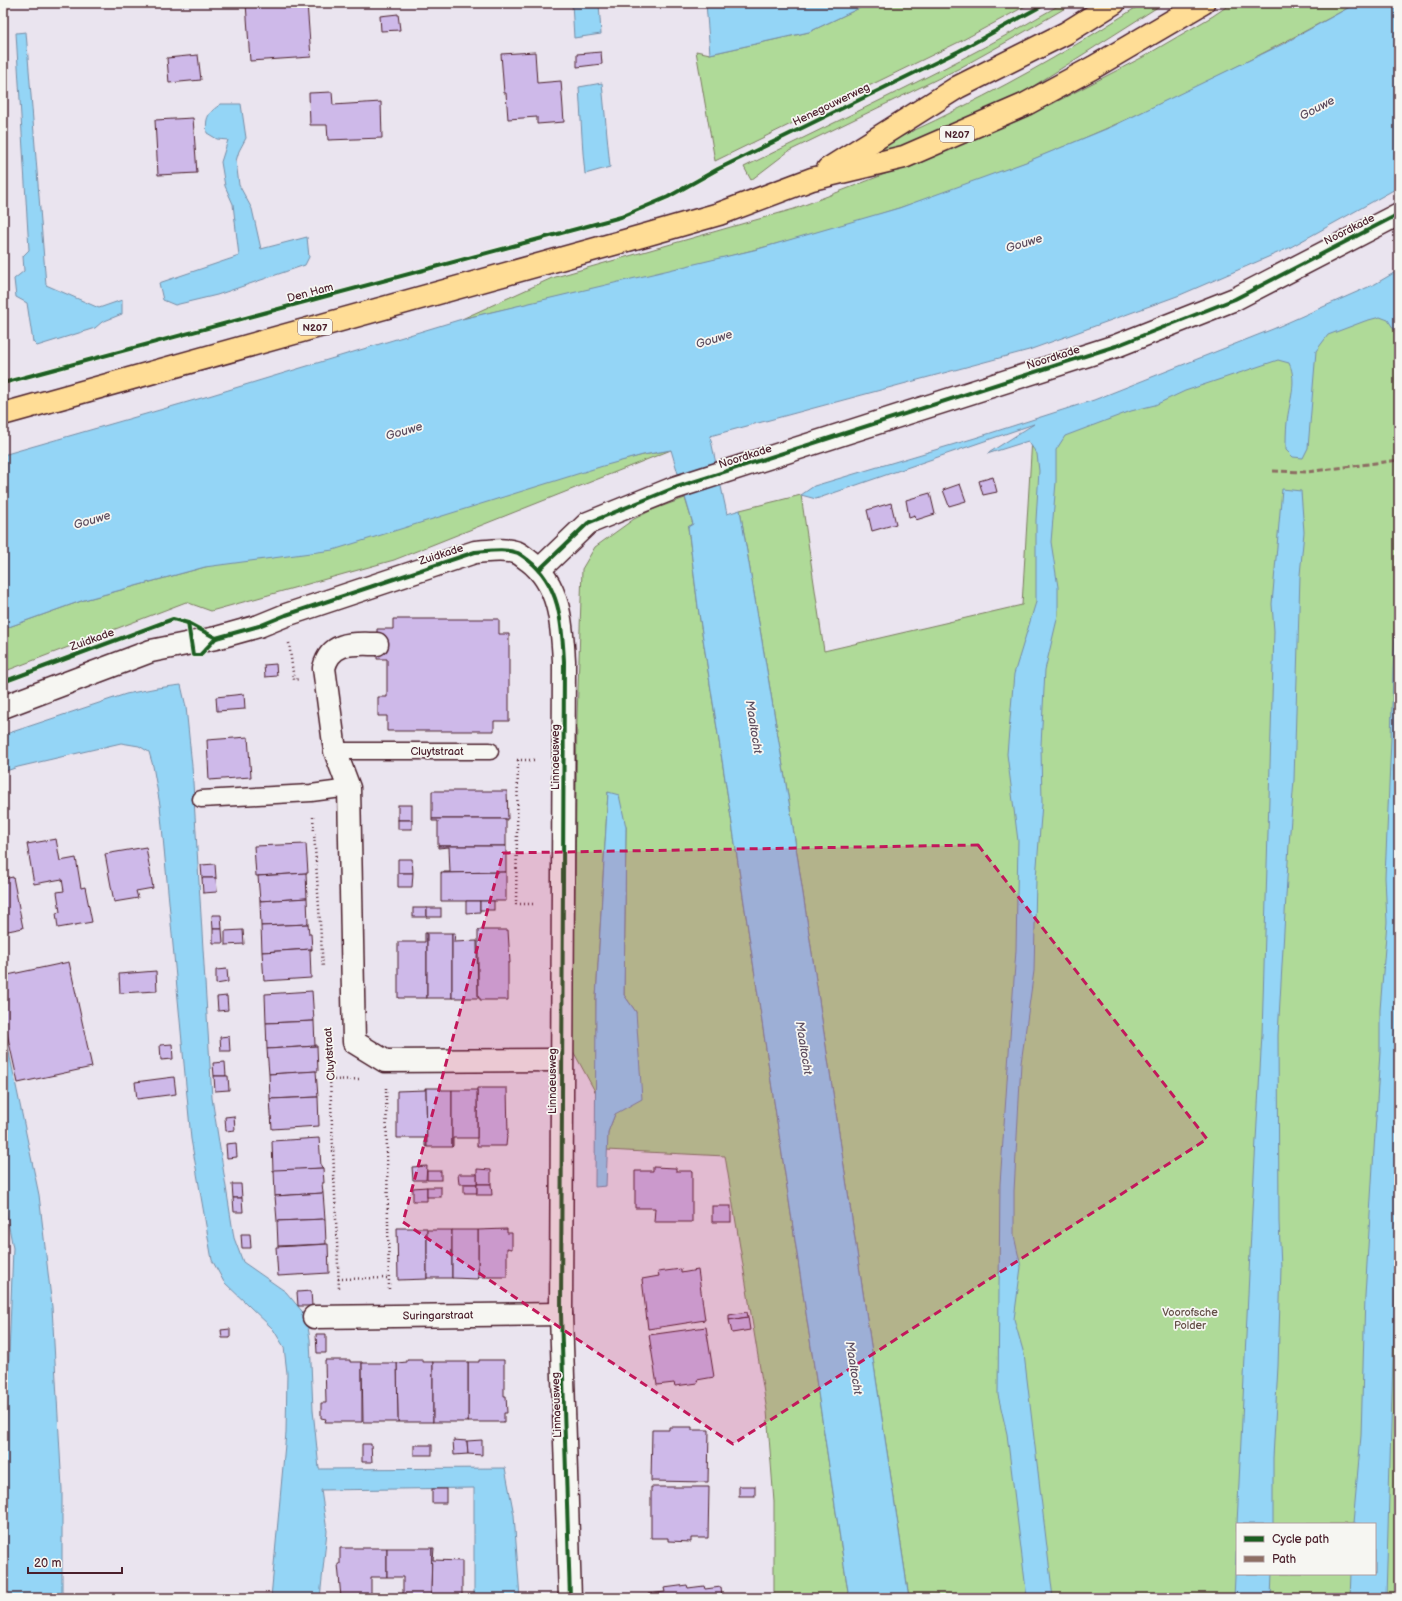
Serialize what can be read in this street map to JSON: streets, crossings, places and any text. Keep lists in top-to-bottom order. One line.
{"streets":{"main road":["N207"],"street":["Noordkade","Zuidkade","Linnaeusweg","Suringarstraat"],"lane":["Cluytstraat"],"cycle path":["Henegouwerweg"]},"crossings":[["Noordkade","Zuidkade"],["Noordkade","Linnaeusweg"],["Zuidkade","Linnaeusweg"],["Cluytstraat","Suringarstraat"],["Linnaeusweg","Suringarstraat"]],"water":["Gouwe","Maaltocht"],"parks":["Voorofsche Polder"],"legend":["Cycle path","Path"],"scale_bar":"20 m"}
